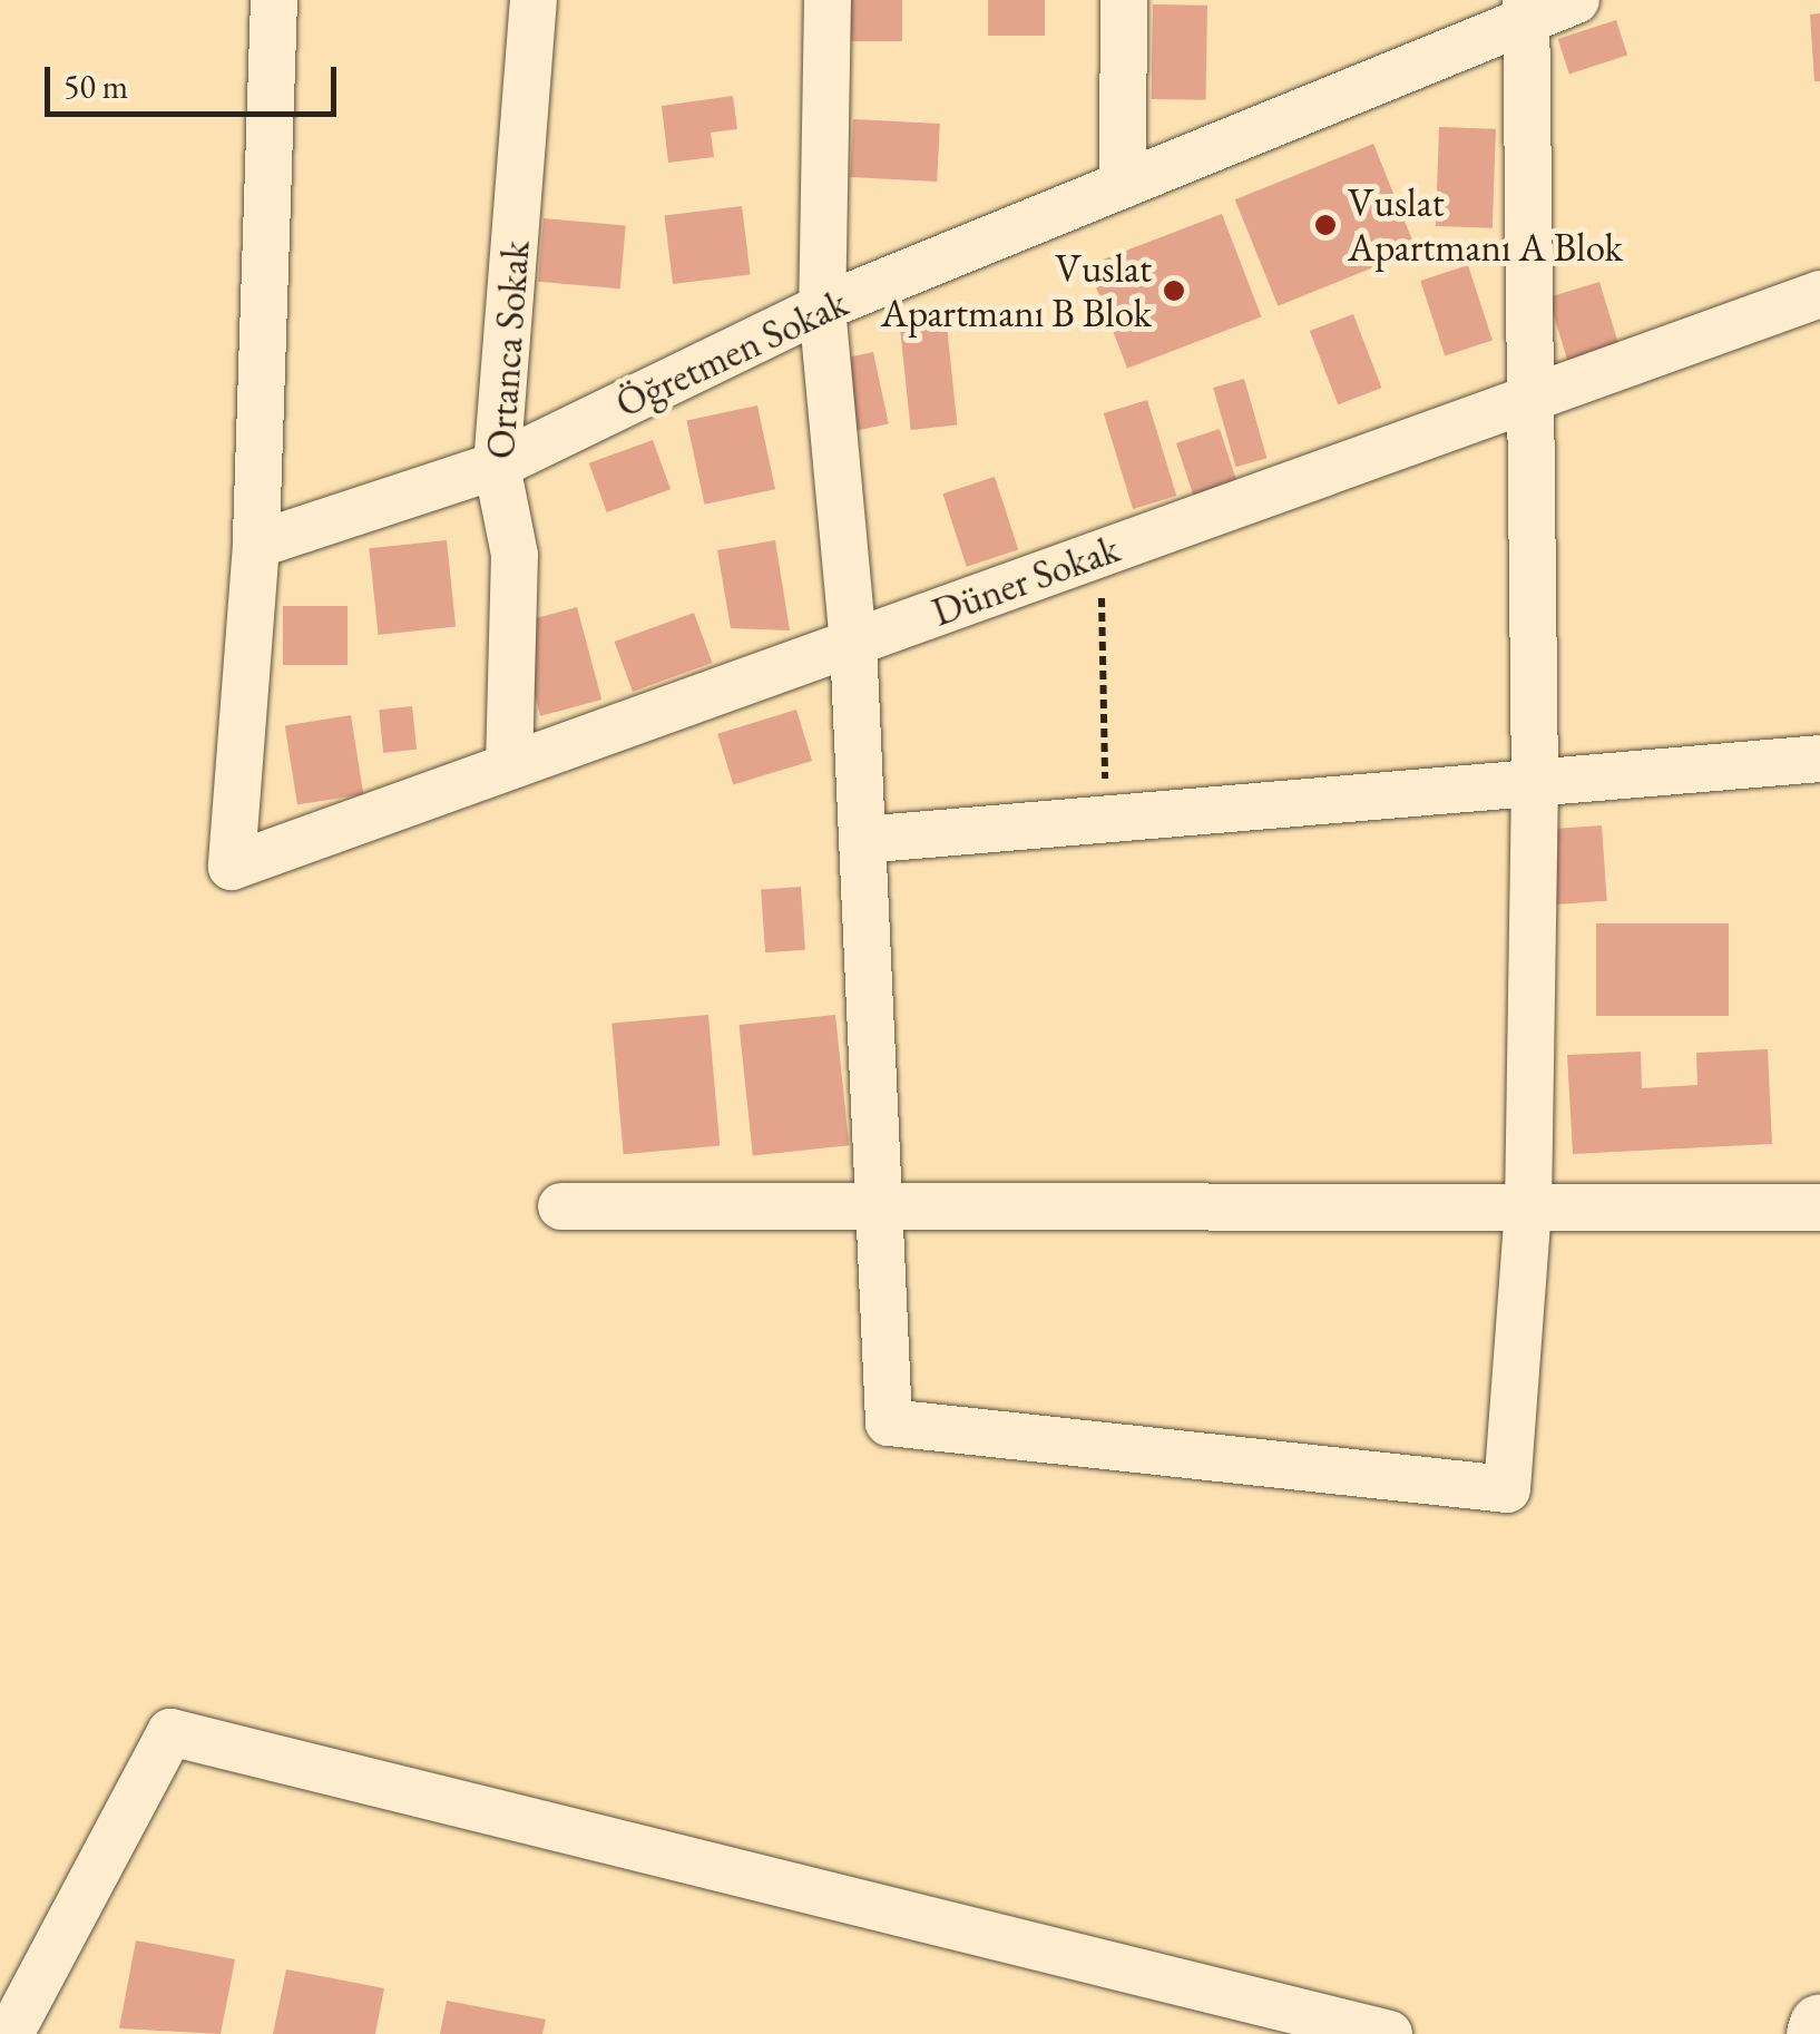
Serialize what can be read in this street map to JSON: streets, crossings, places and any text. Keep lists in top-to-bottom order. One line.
{"streets":{"street":["Ortanca Sokak","Öğretmen Sokak","Düner Sokak"]},"crossings":[["Ortanca Sokak","Öğretmen Sokak"],["Ortanca Sokak","Düner Sokak"],["Öğretmen Sokak","Düner Sokak"]],"places":["Vuslat Apartmanı A Blok","Vuslat Apartmanı B Blok"],"scale_bar":"50 m"}
